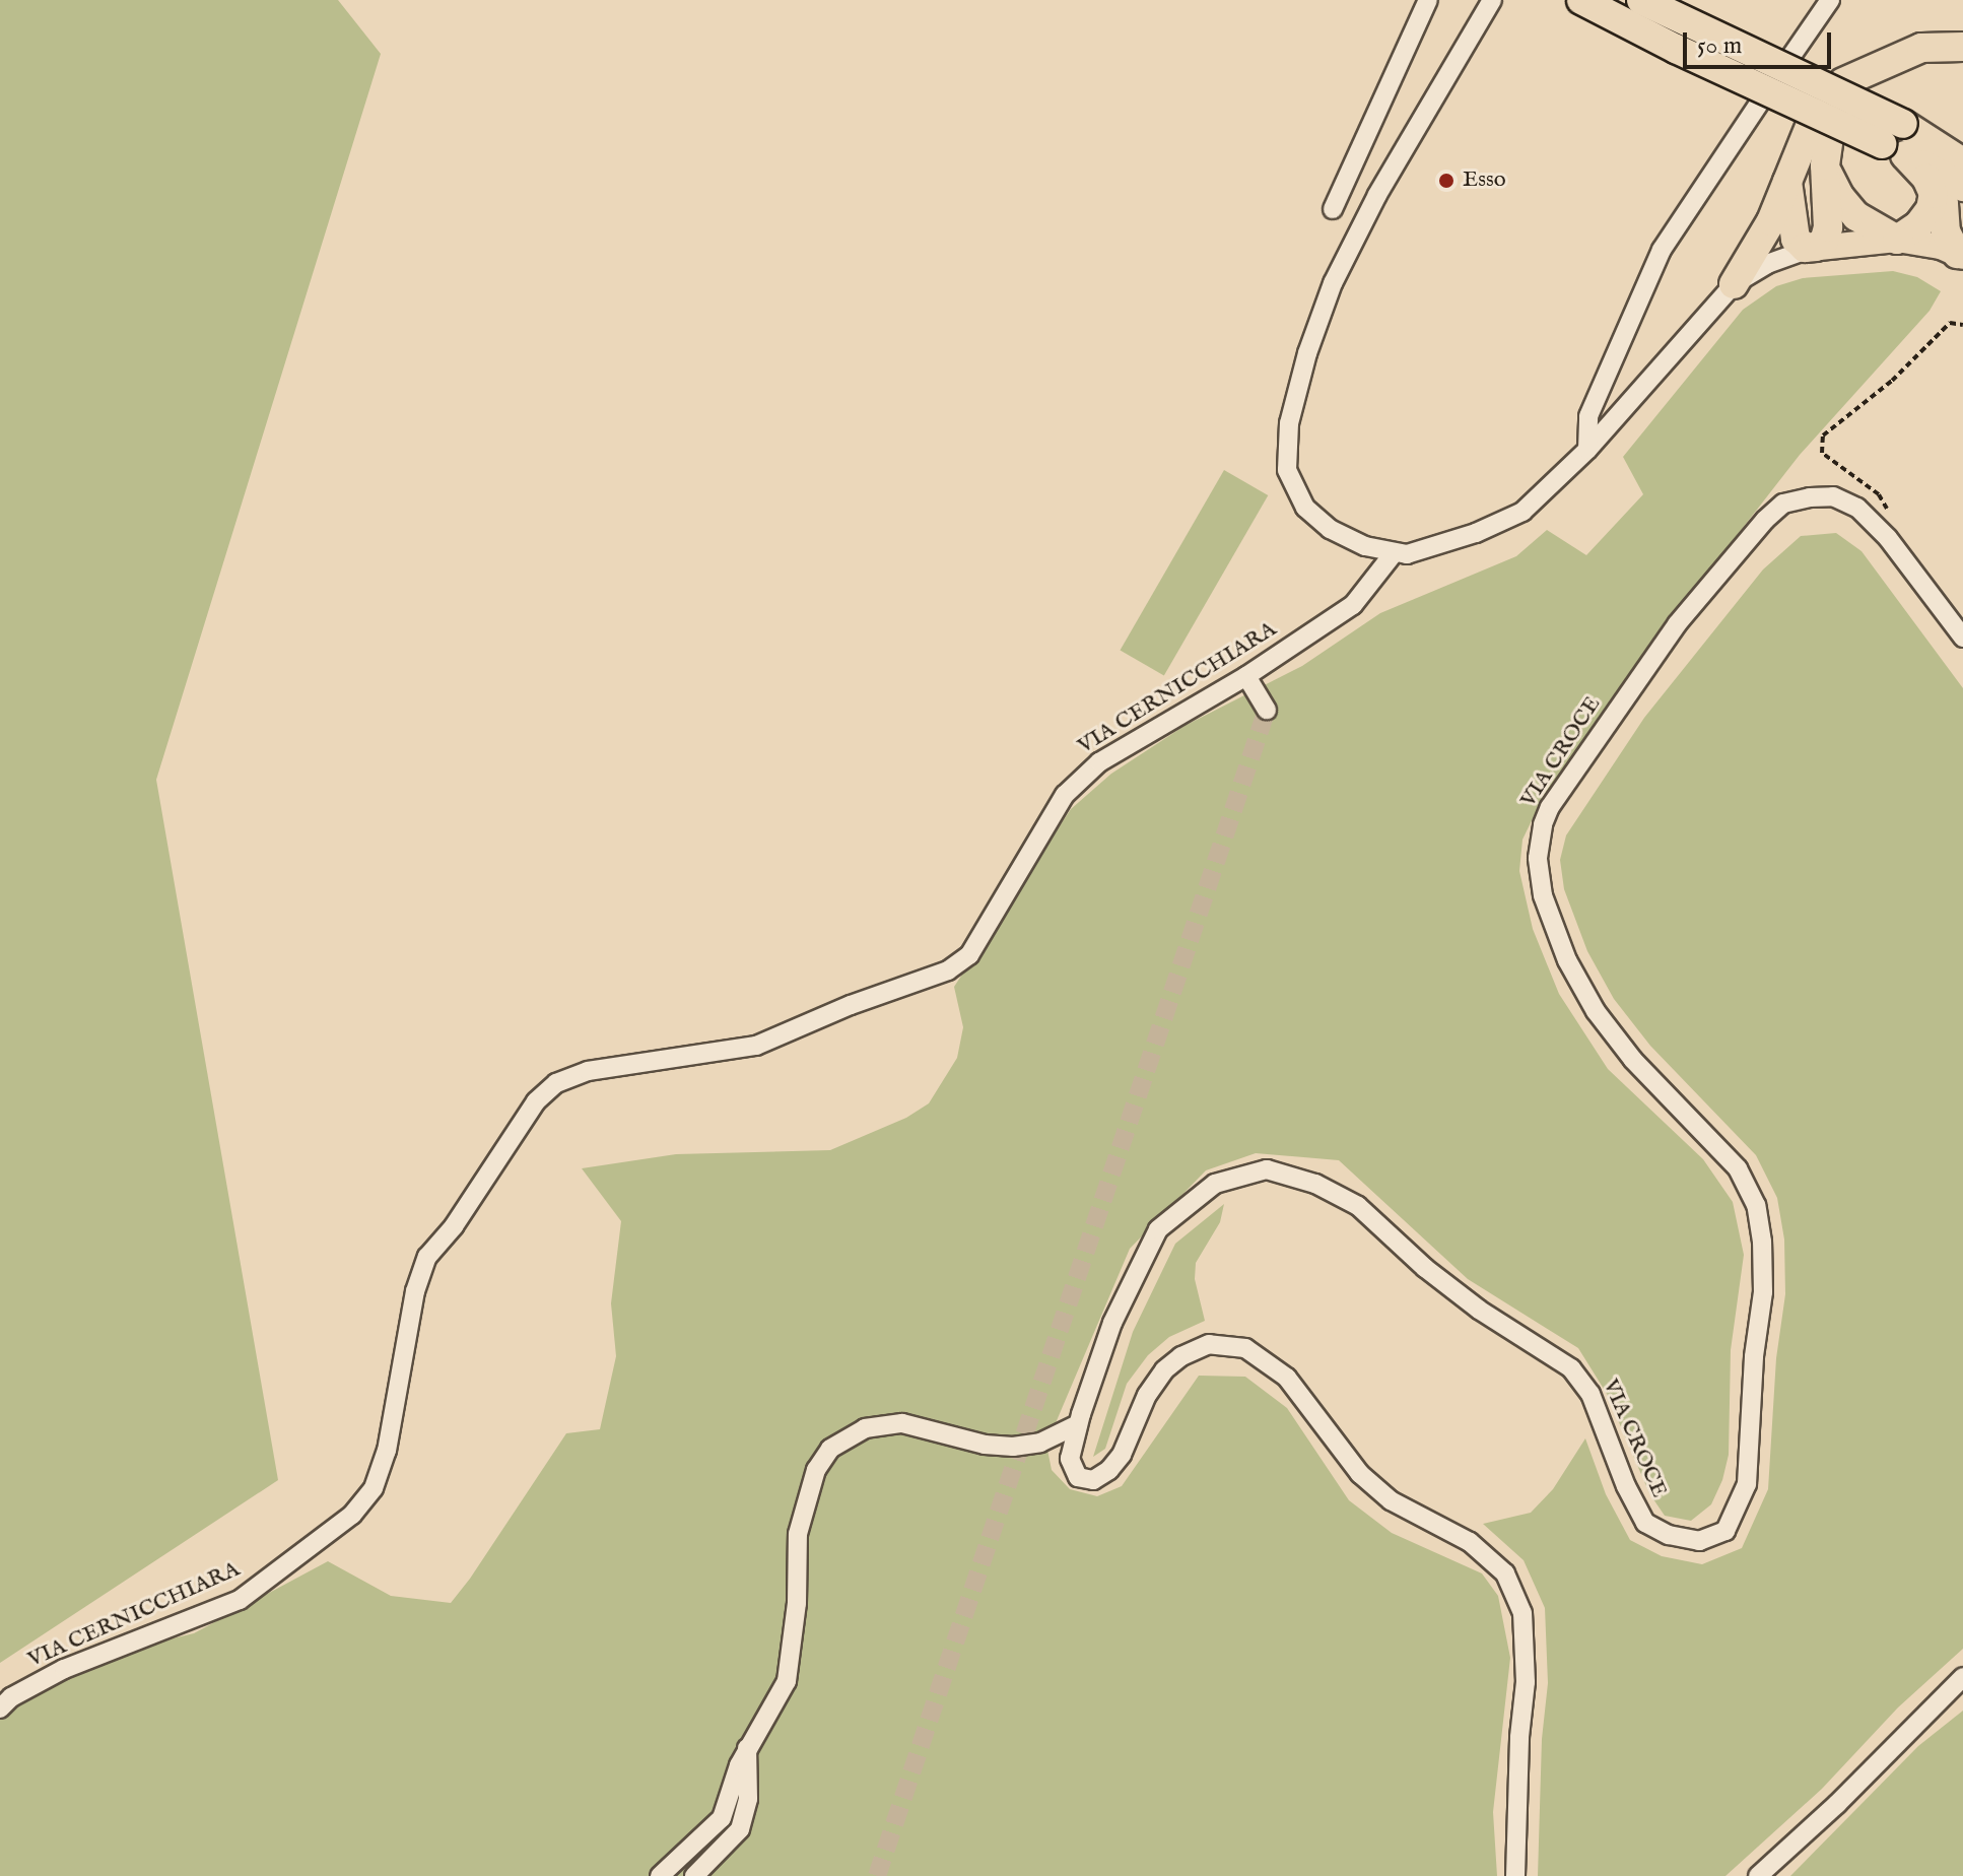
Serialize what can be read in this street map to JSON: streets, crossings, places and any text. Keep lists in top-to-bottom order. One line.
{"streets":{"street":["VIA CERNICCHIARA","VIA CROCE"]},"places":["Esso"],"scale_bar":"50 m"}
